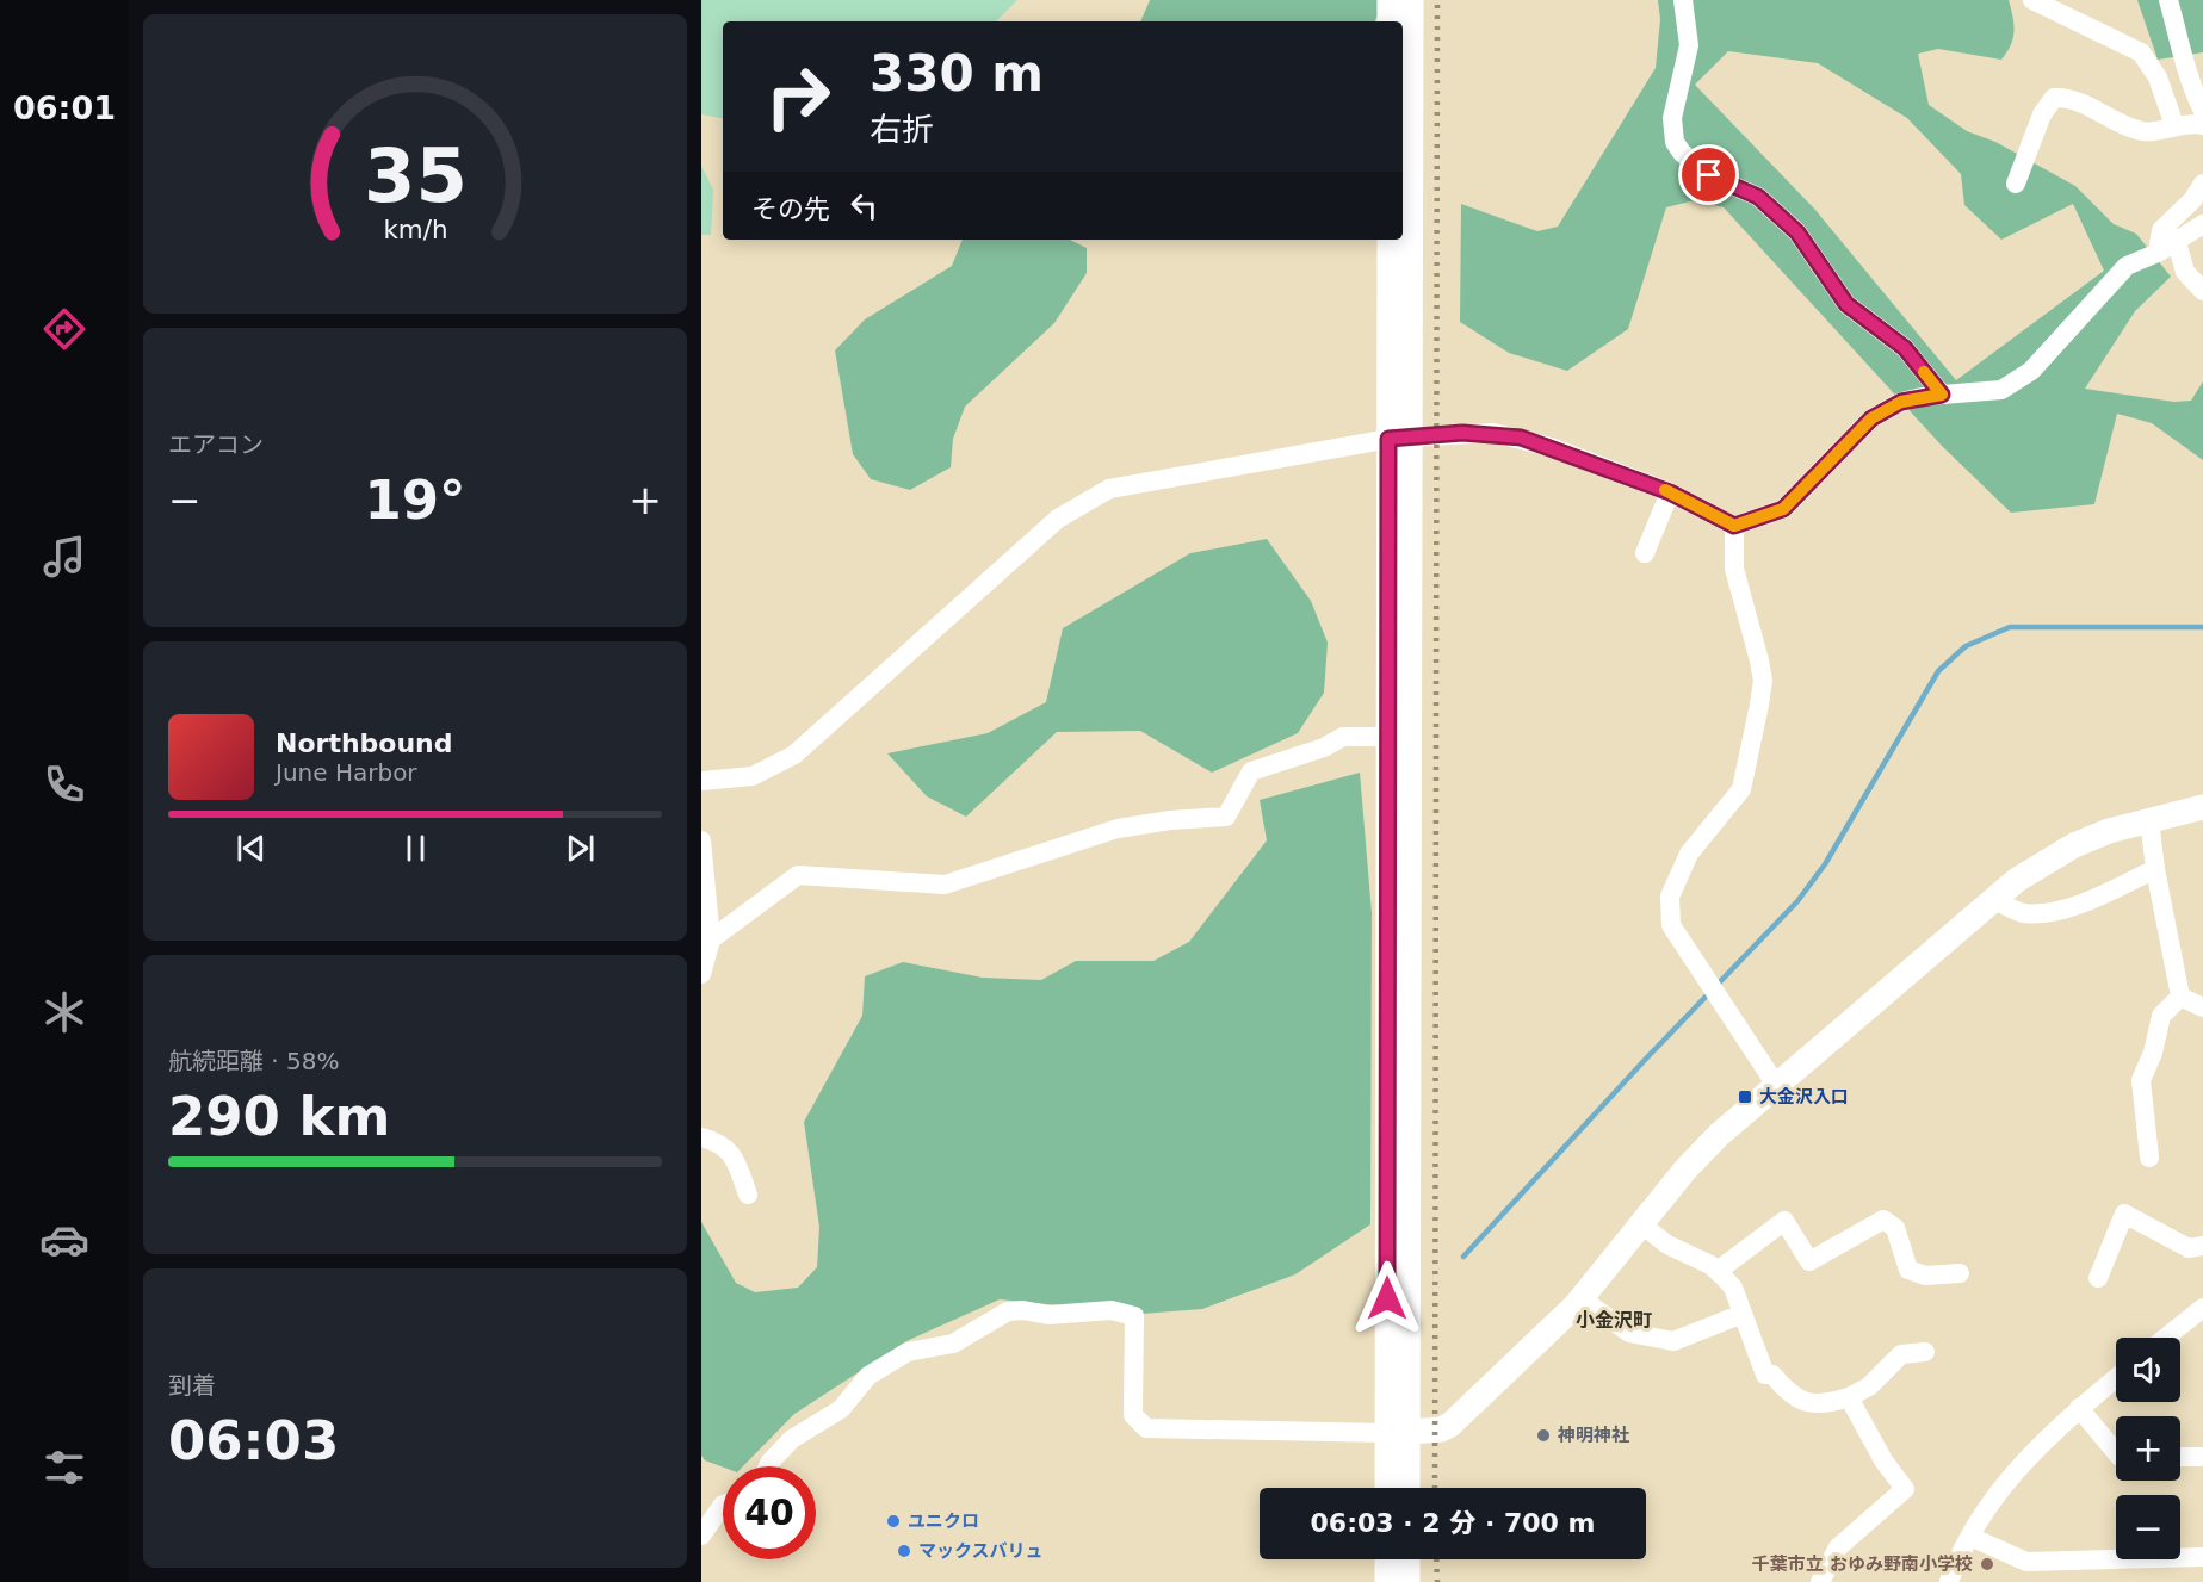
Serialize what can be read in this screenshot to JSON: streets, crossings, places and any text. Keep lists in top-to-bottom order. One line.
{"districts":["小金沢町"],"places":{"transit":["大金沢入口"],"other":["神明神社","ユニクロ","マックスバリュ","千葉市立 おゆみ野南小学校"]},"page":{"tabs":"06:01","turn":["330 m","右折"],"then":"その先","tile":["エアコン",["航続距離 · 58%","290 km"],["到着","06:03"]],"heat":["−","19°","+"],"song":["Northbound","June Harbor"],"map_buttons":["+","−"],"limit":"40","trip":"06:03 · 2 分 · 700 m","gauge":["35","km/h"]}}
